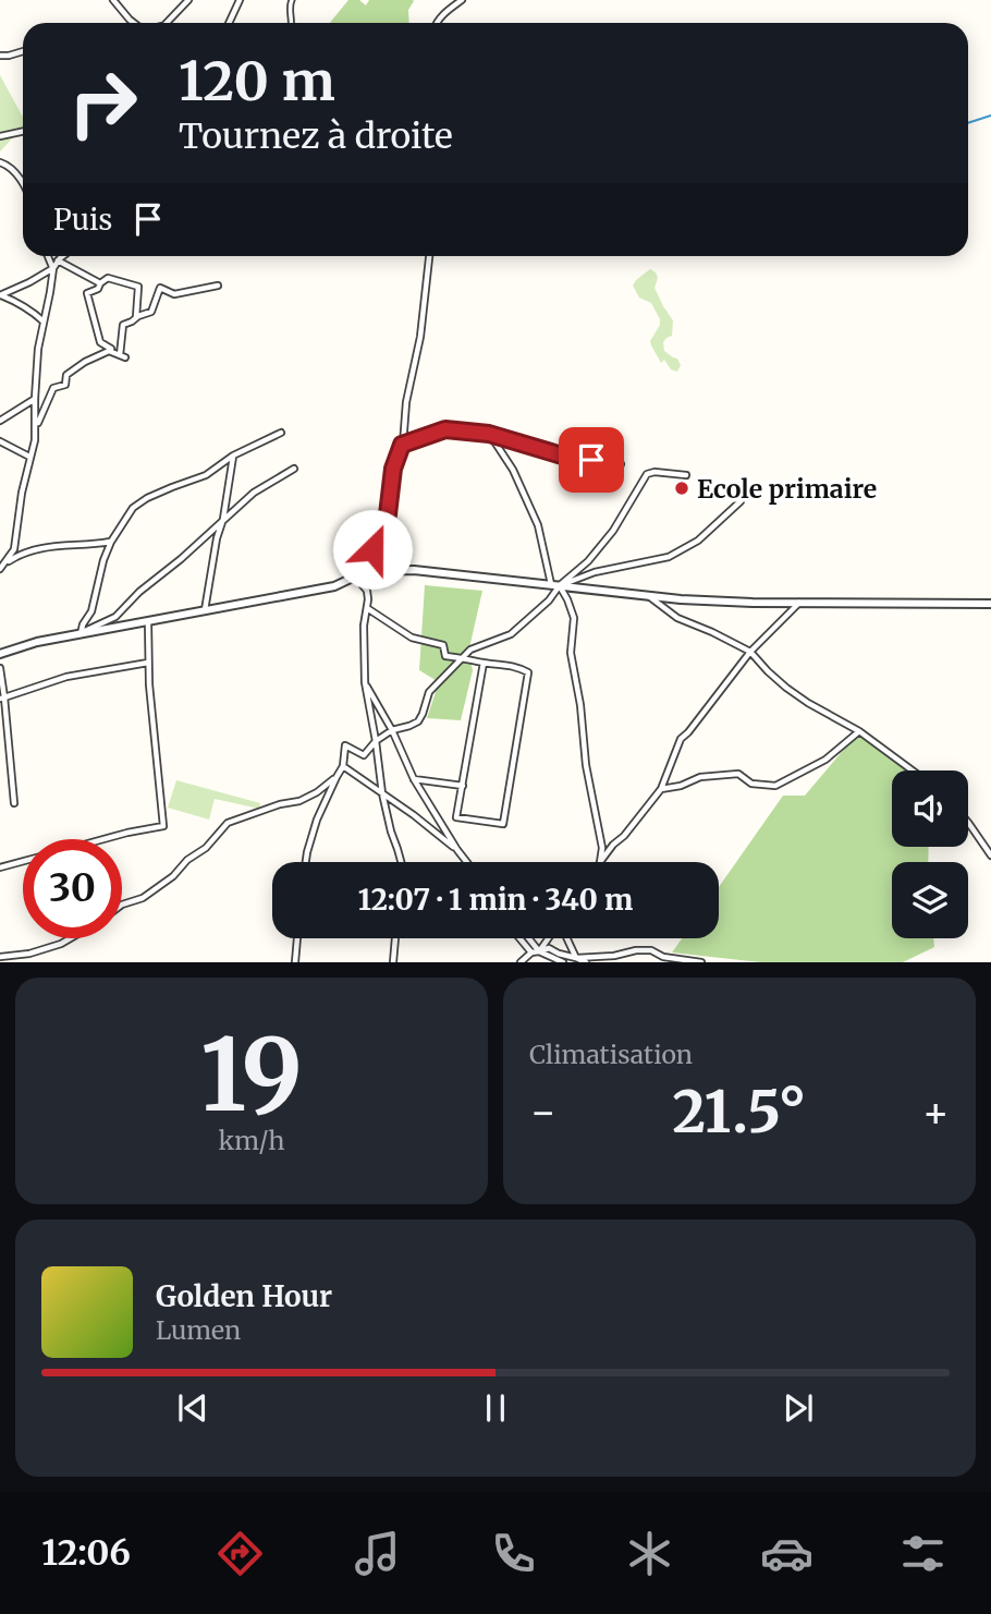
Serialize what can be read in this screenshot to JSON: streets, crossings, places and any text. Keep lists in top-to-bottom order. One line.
{"places":["Ecole primaire"],"page":{"turn":["120 m","Tournez à droite"],"then":"Puis","limit":"30","trip":"12:07 · 1 min · 340 m","tile":[["19","km/h"],"Climatisation"],"heat":["−","21.5°","+"],"song":["Golden Hour","Lumen"],"tabs":"12:06"}}
